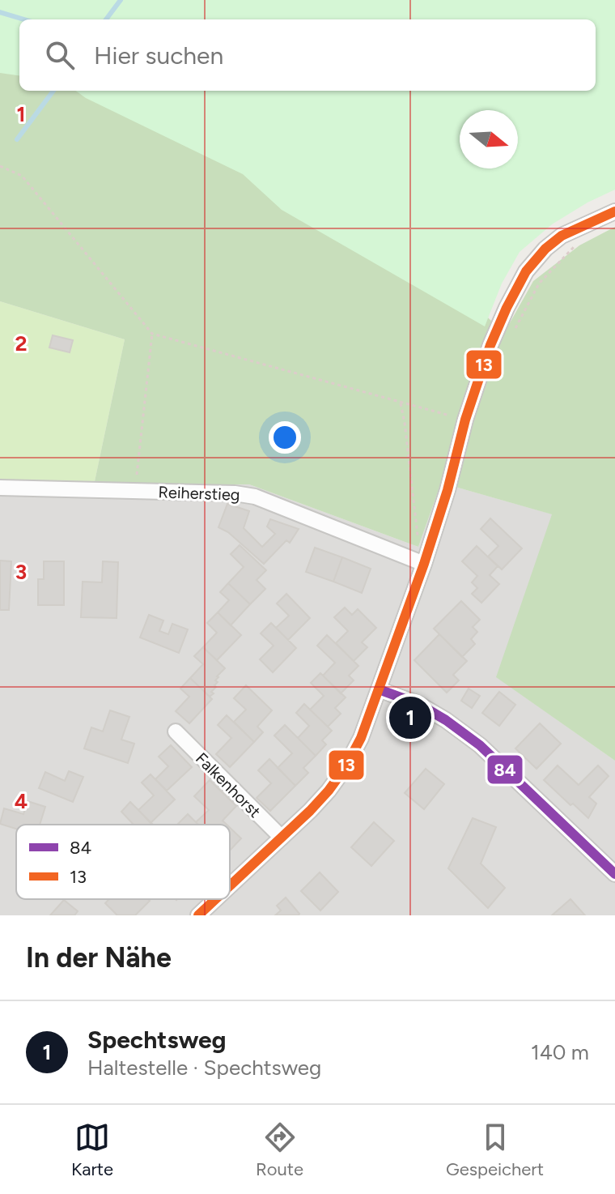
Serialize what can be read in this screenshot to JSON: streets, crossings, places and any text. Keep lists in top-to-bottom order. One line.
{"streets":{"street":["Reiherstieg","Falkenhorst"]},"lines":["transit line 13","transit line 84"],"legend":["84","13"],"north":"right","page":{"search":"Hier suchen","pins":"1","heading":"In der Nähe","list":[{"mark":"1","name":"Spechtsweg","note":"Haltestelle · Spechtsweg","value":"140 m"}],"nav":["Karte","Route","Gespeichert"]},"grid":{"rows":["1","2","3","4"]}}
